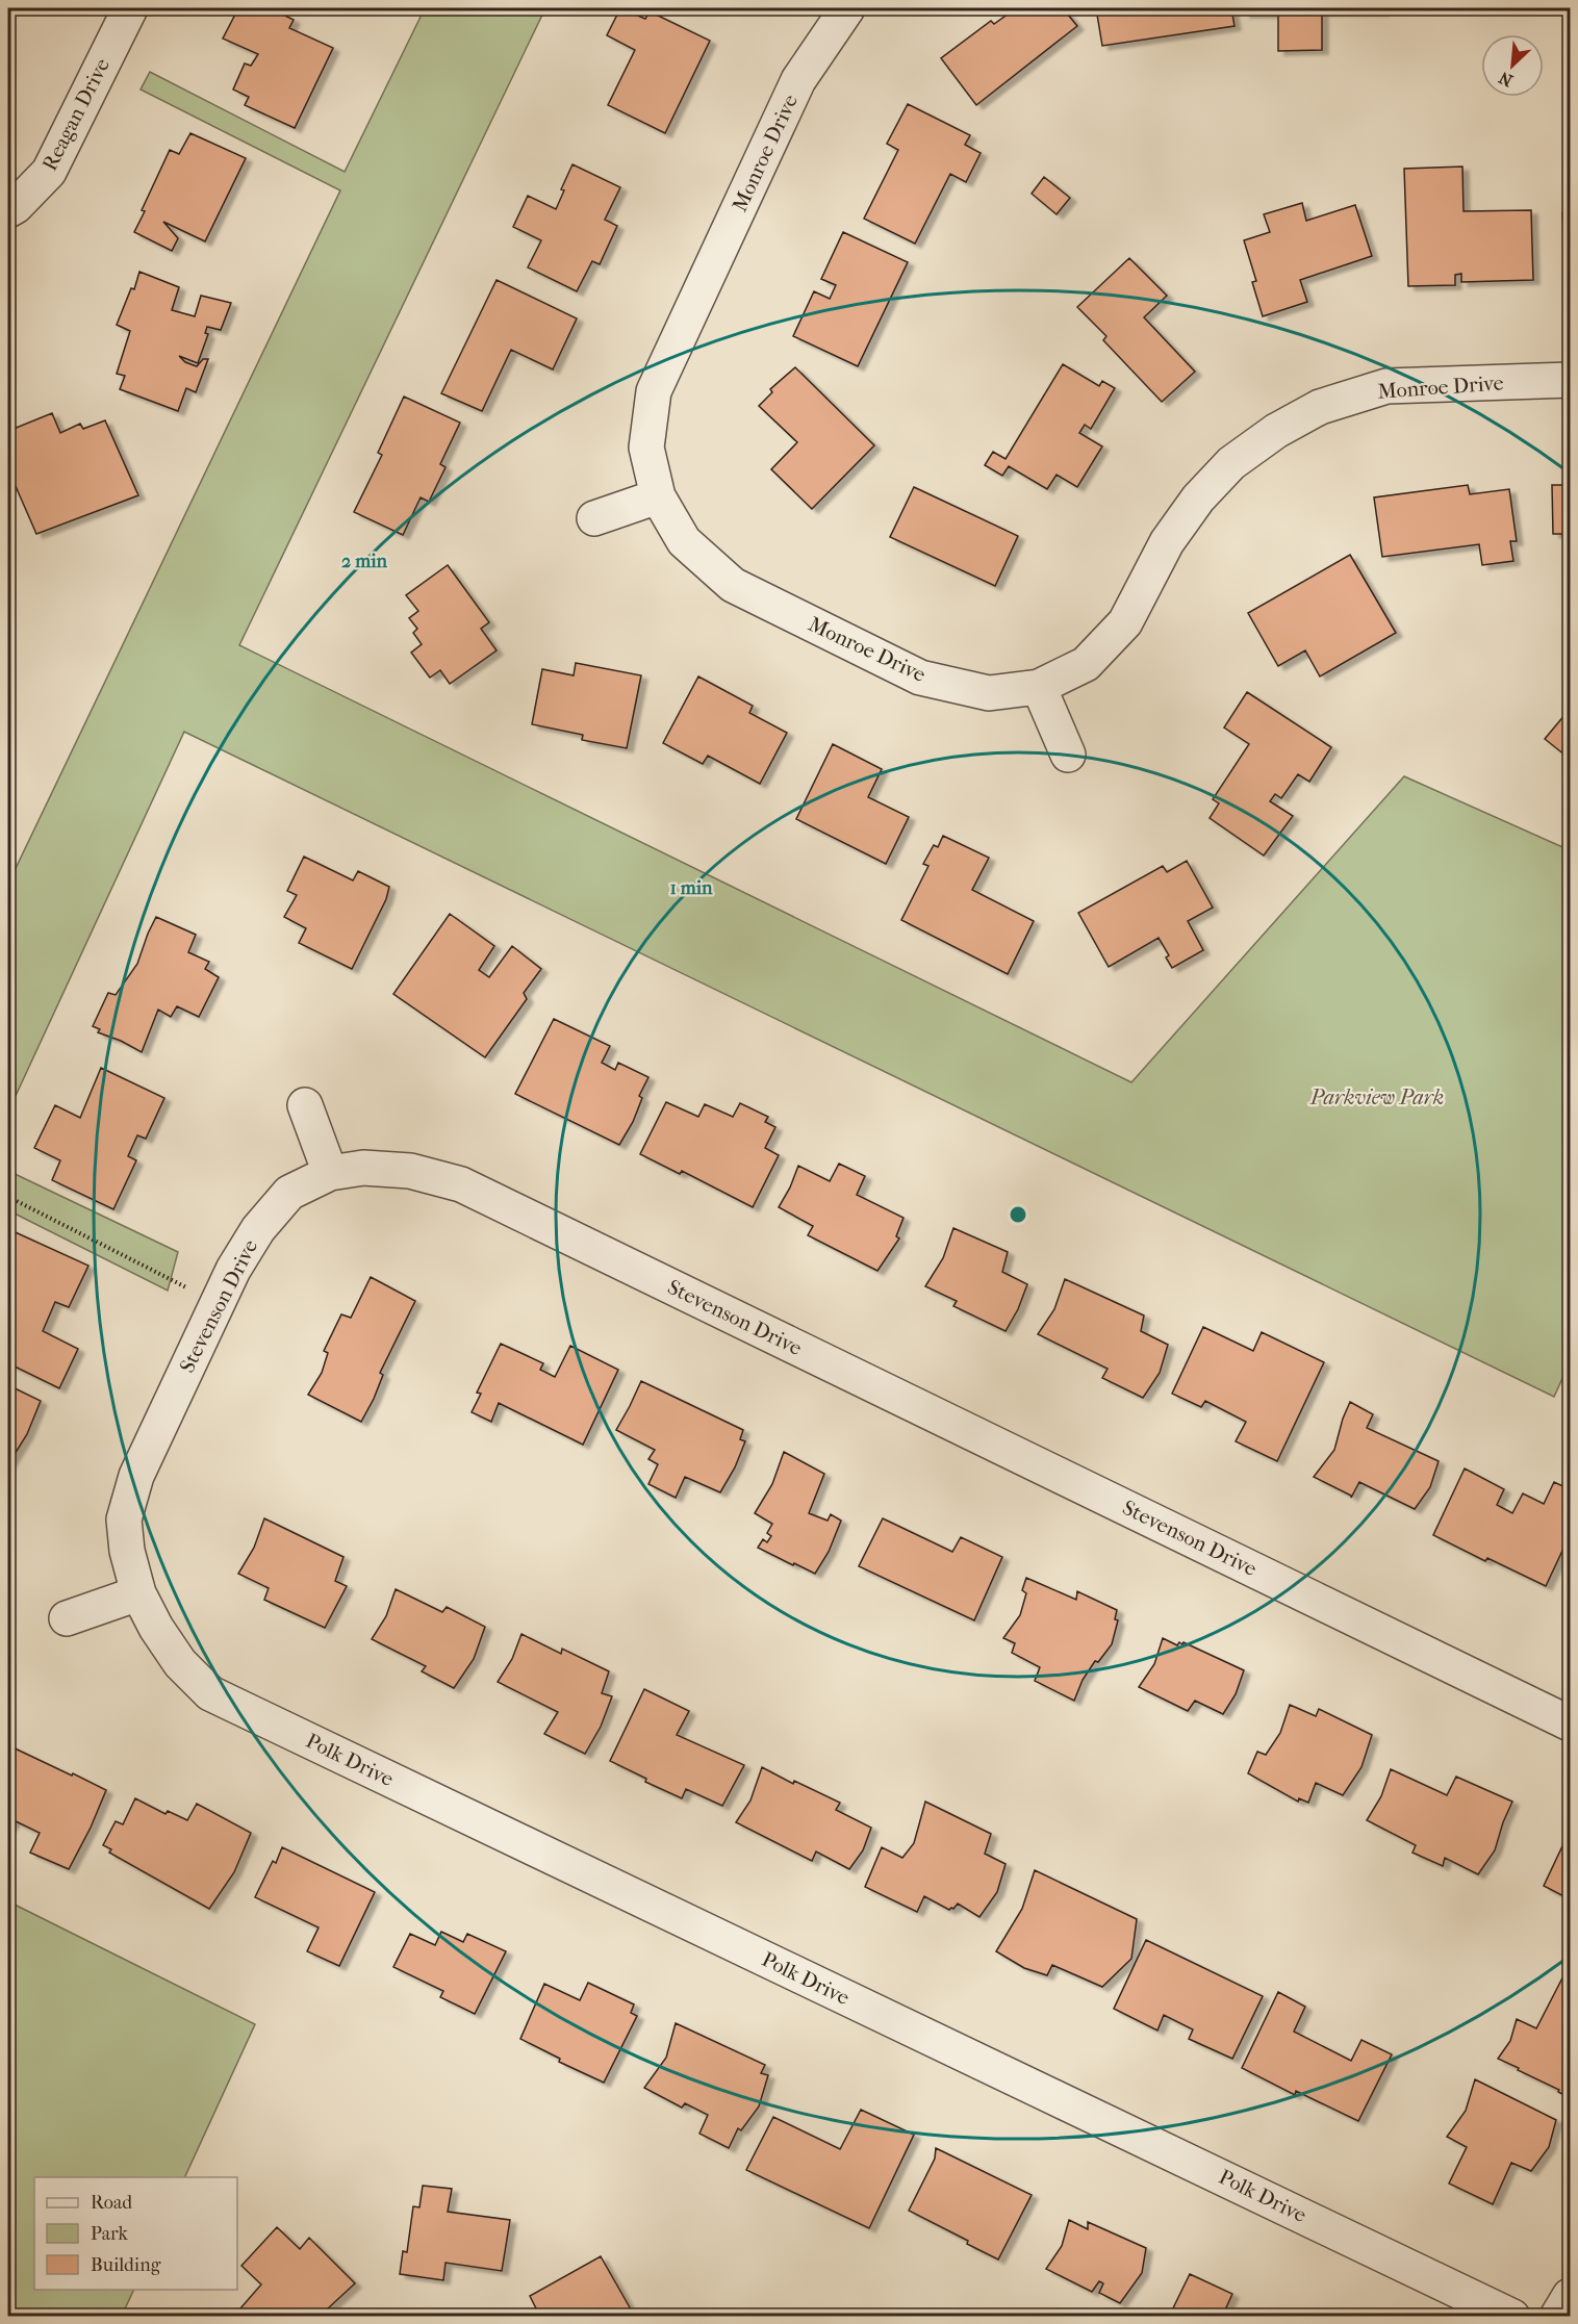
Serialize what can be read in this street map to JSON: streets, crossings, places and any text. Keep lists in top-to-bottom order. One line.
{"streets":{"street":["Reagan Drive","Monroe Drive","Stevenson Drive","Polk Drive"]},"crossings":[["Stevenson Drive","Polk Drive"]],"parks":["Parkview Park"],"legend":["Road","Park","Building"],"north":"bottom left","rings":["2 min","1 min"]}
